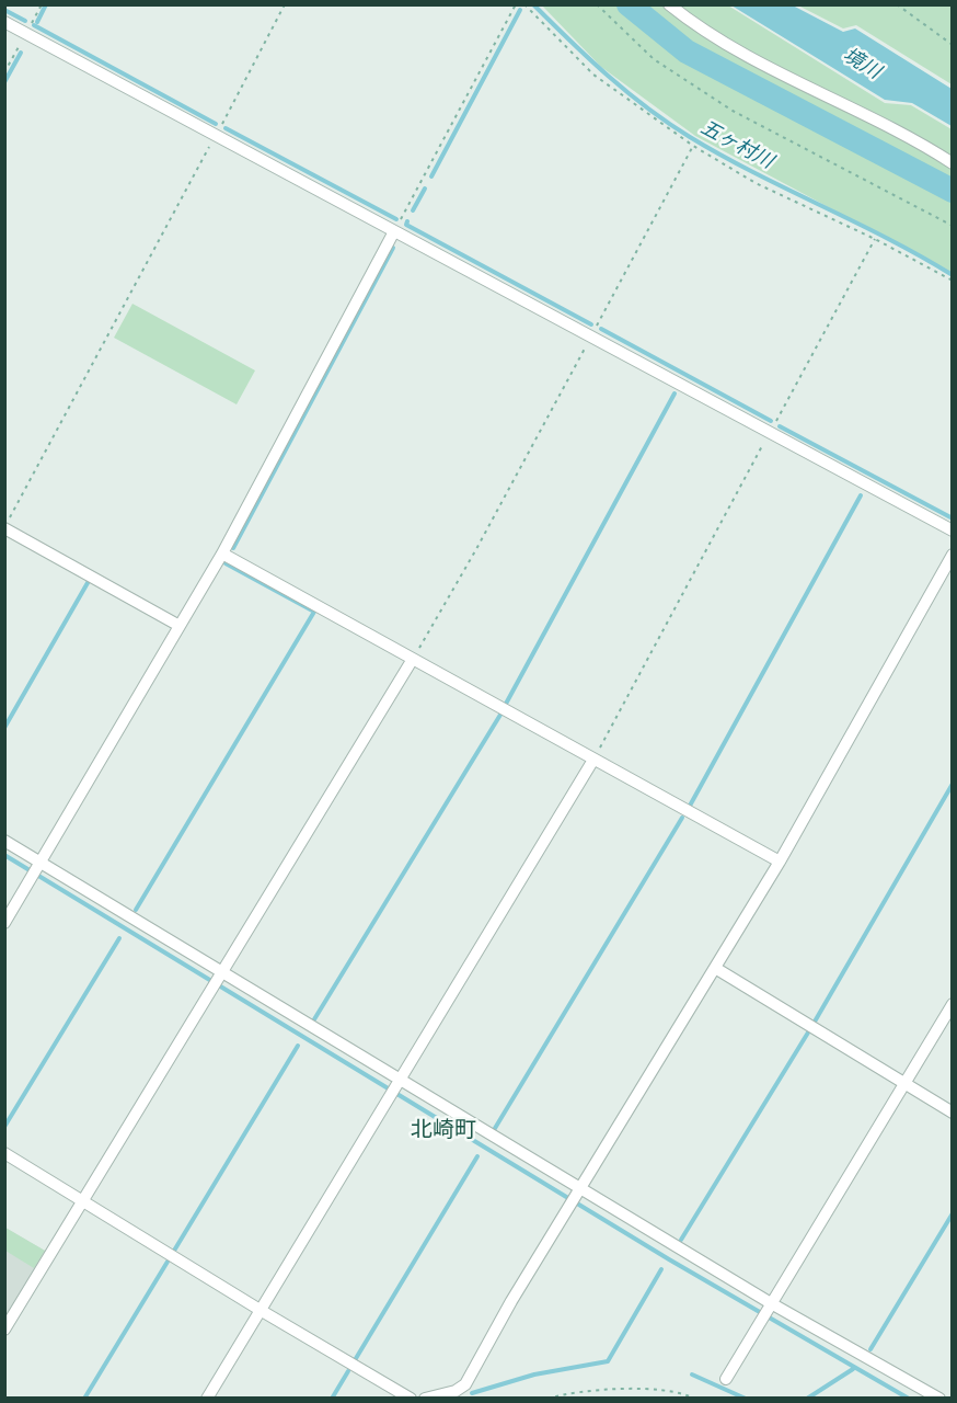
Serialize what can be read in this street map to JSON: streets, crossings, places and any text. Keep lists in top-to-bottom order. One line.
{"districts":["北崎町"],"water":["境川","五ヶ村川"]}
